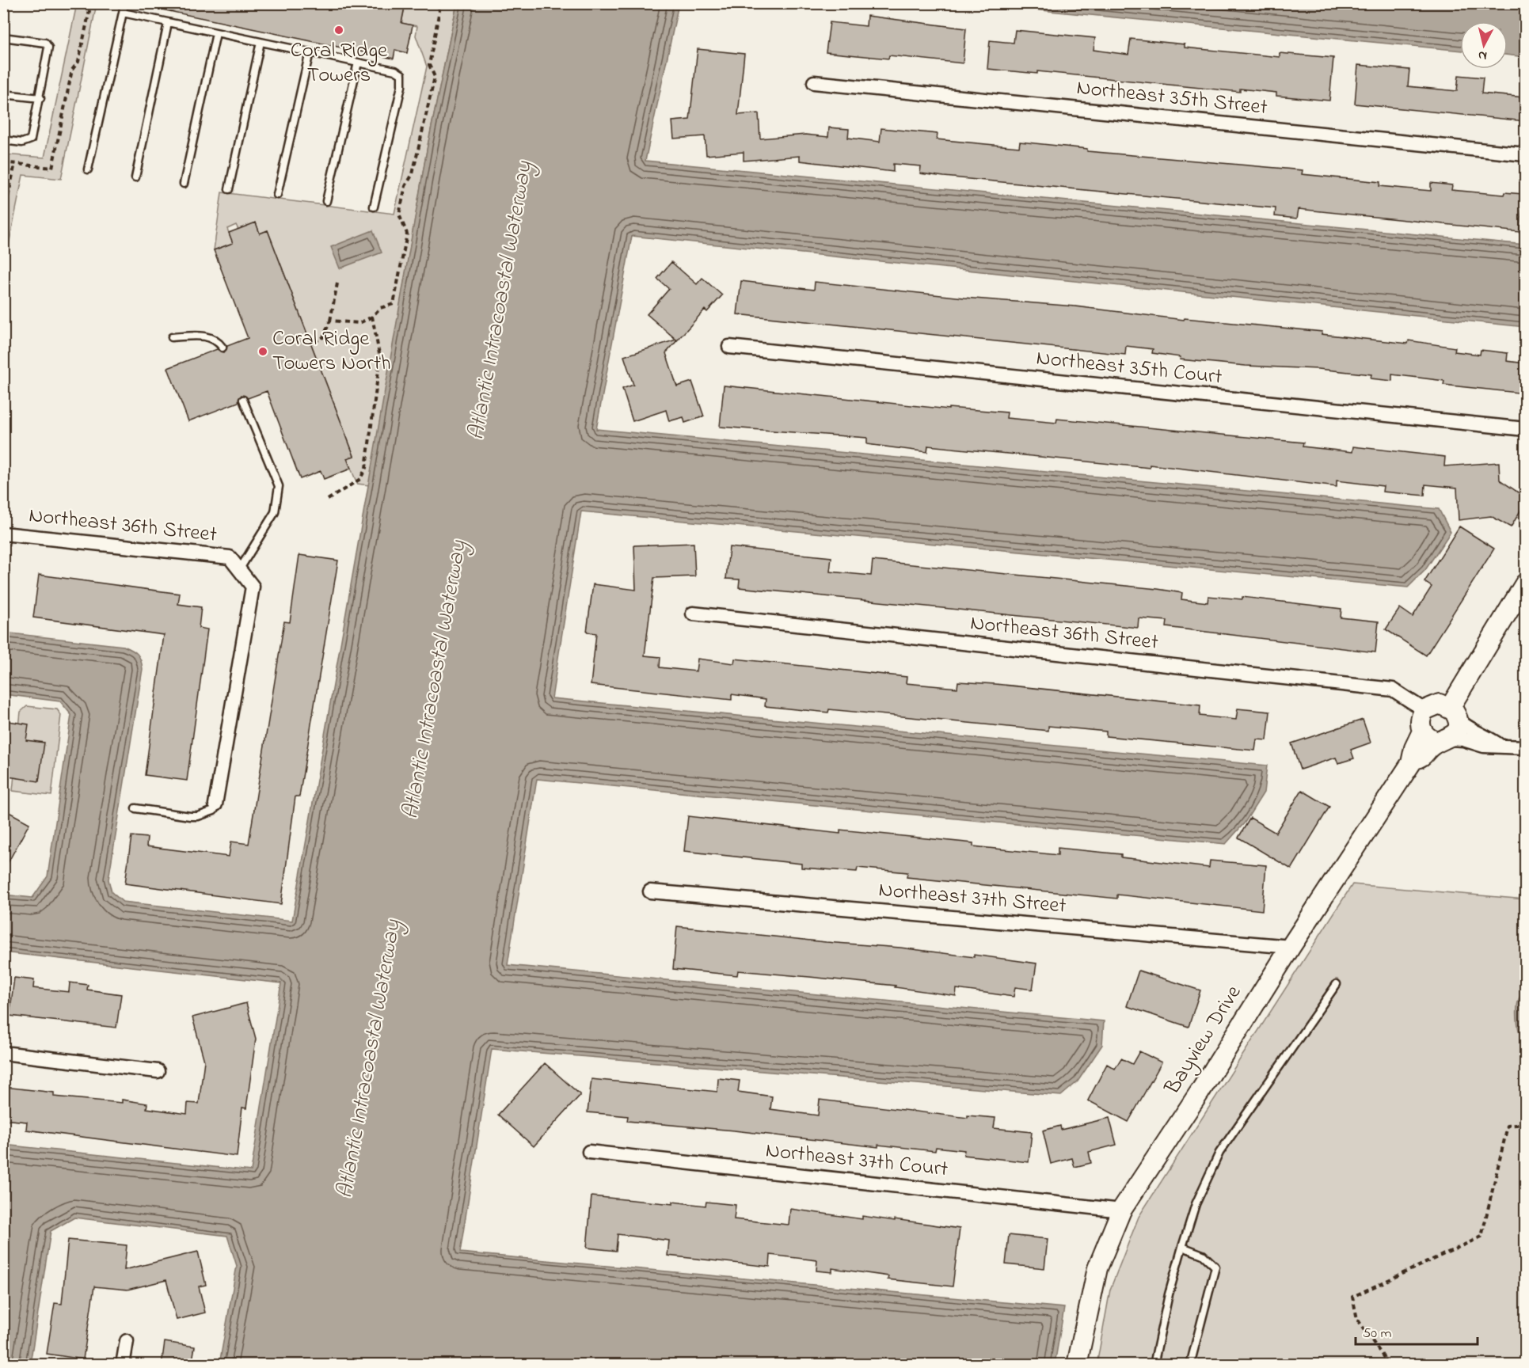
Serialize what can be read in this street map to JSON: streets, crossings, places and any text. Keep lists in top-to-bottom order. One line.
{"streets":{"street":["Northeast 35th Street","Northeast 35th Court","Northeast 36th Street","Northeast 37th Street","Bayview Drive","Northeast 37th Court"]},"crossings":[["Northeast 36th Street","Bayview Drive"],["Northeast 37th Street","Bayview Drive"],["Bayview Drive","Northeast 37th Court"]],"water":["Atlantic Intracoastal Waterway"],"places":["Coral Ridge Towers","Coral Ridge Towers North"],"scale_bar":"50 m","north":"bottom"}
